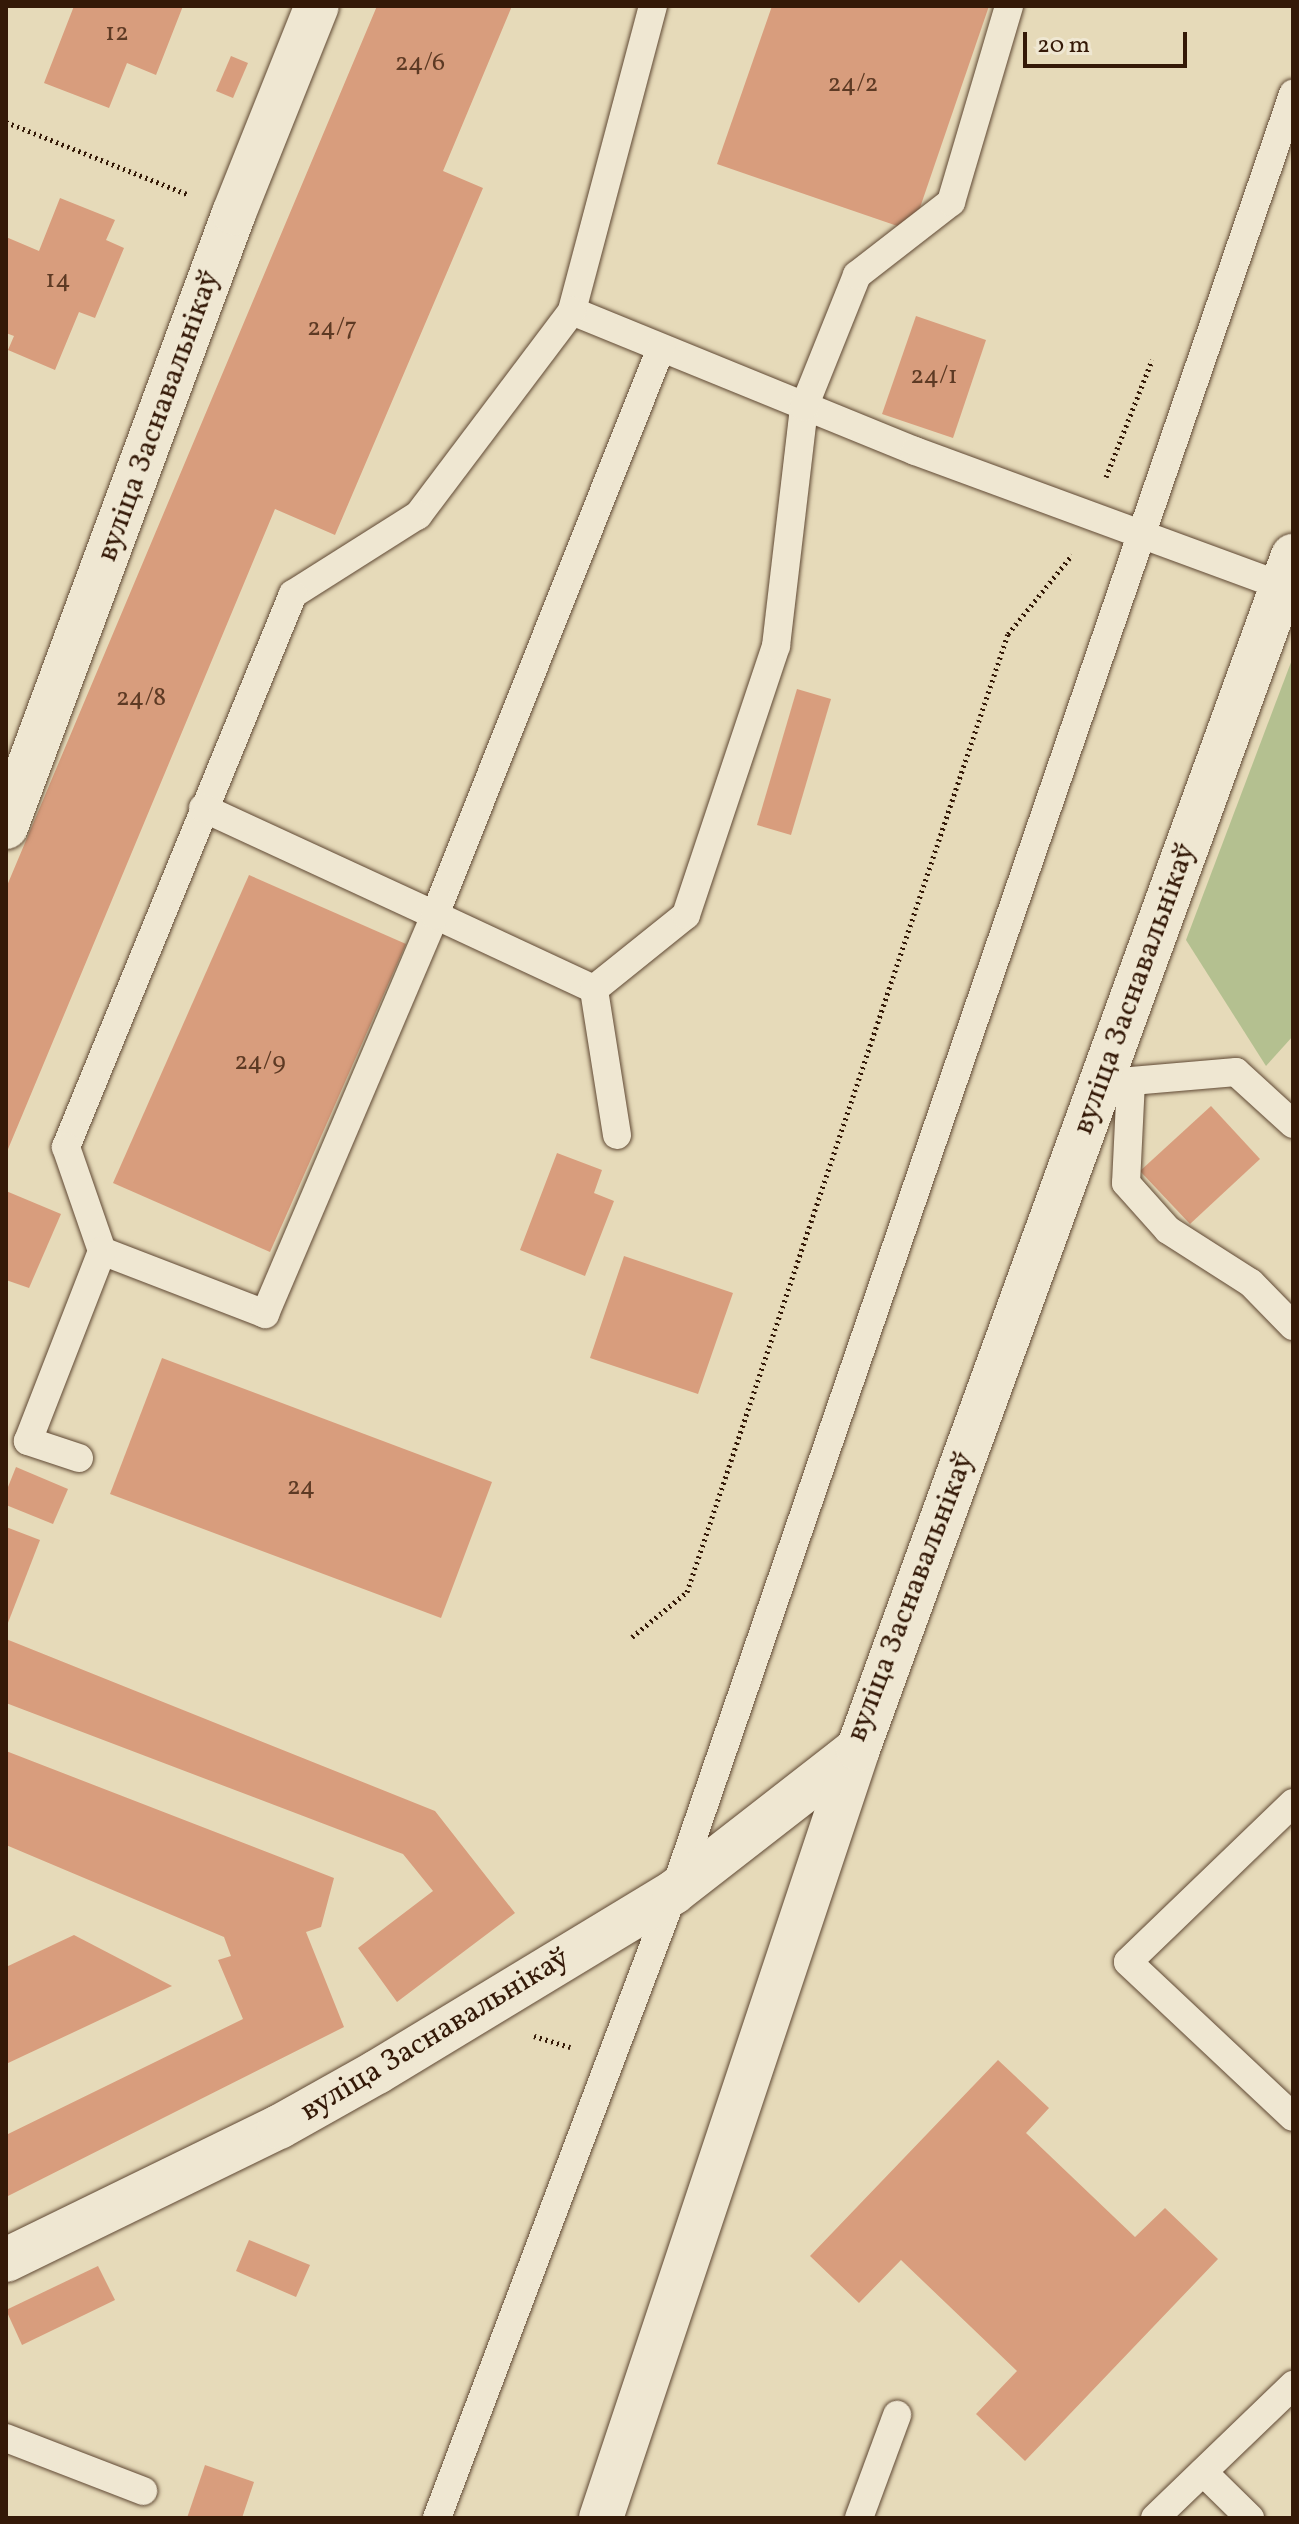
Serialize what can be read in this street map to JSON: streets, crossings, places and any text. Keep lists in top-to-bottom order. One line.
{"streets":{"main road":["вуліца Заснавальнікаў"]},"house_numbers":["12","24/6","24/2","14","24/7","24/1","24/8","24/9","24"],"scale_bar":"20 m"}
